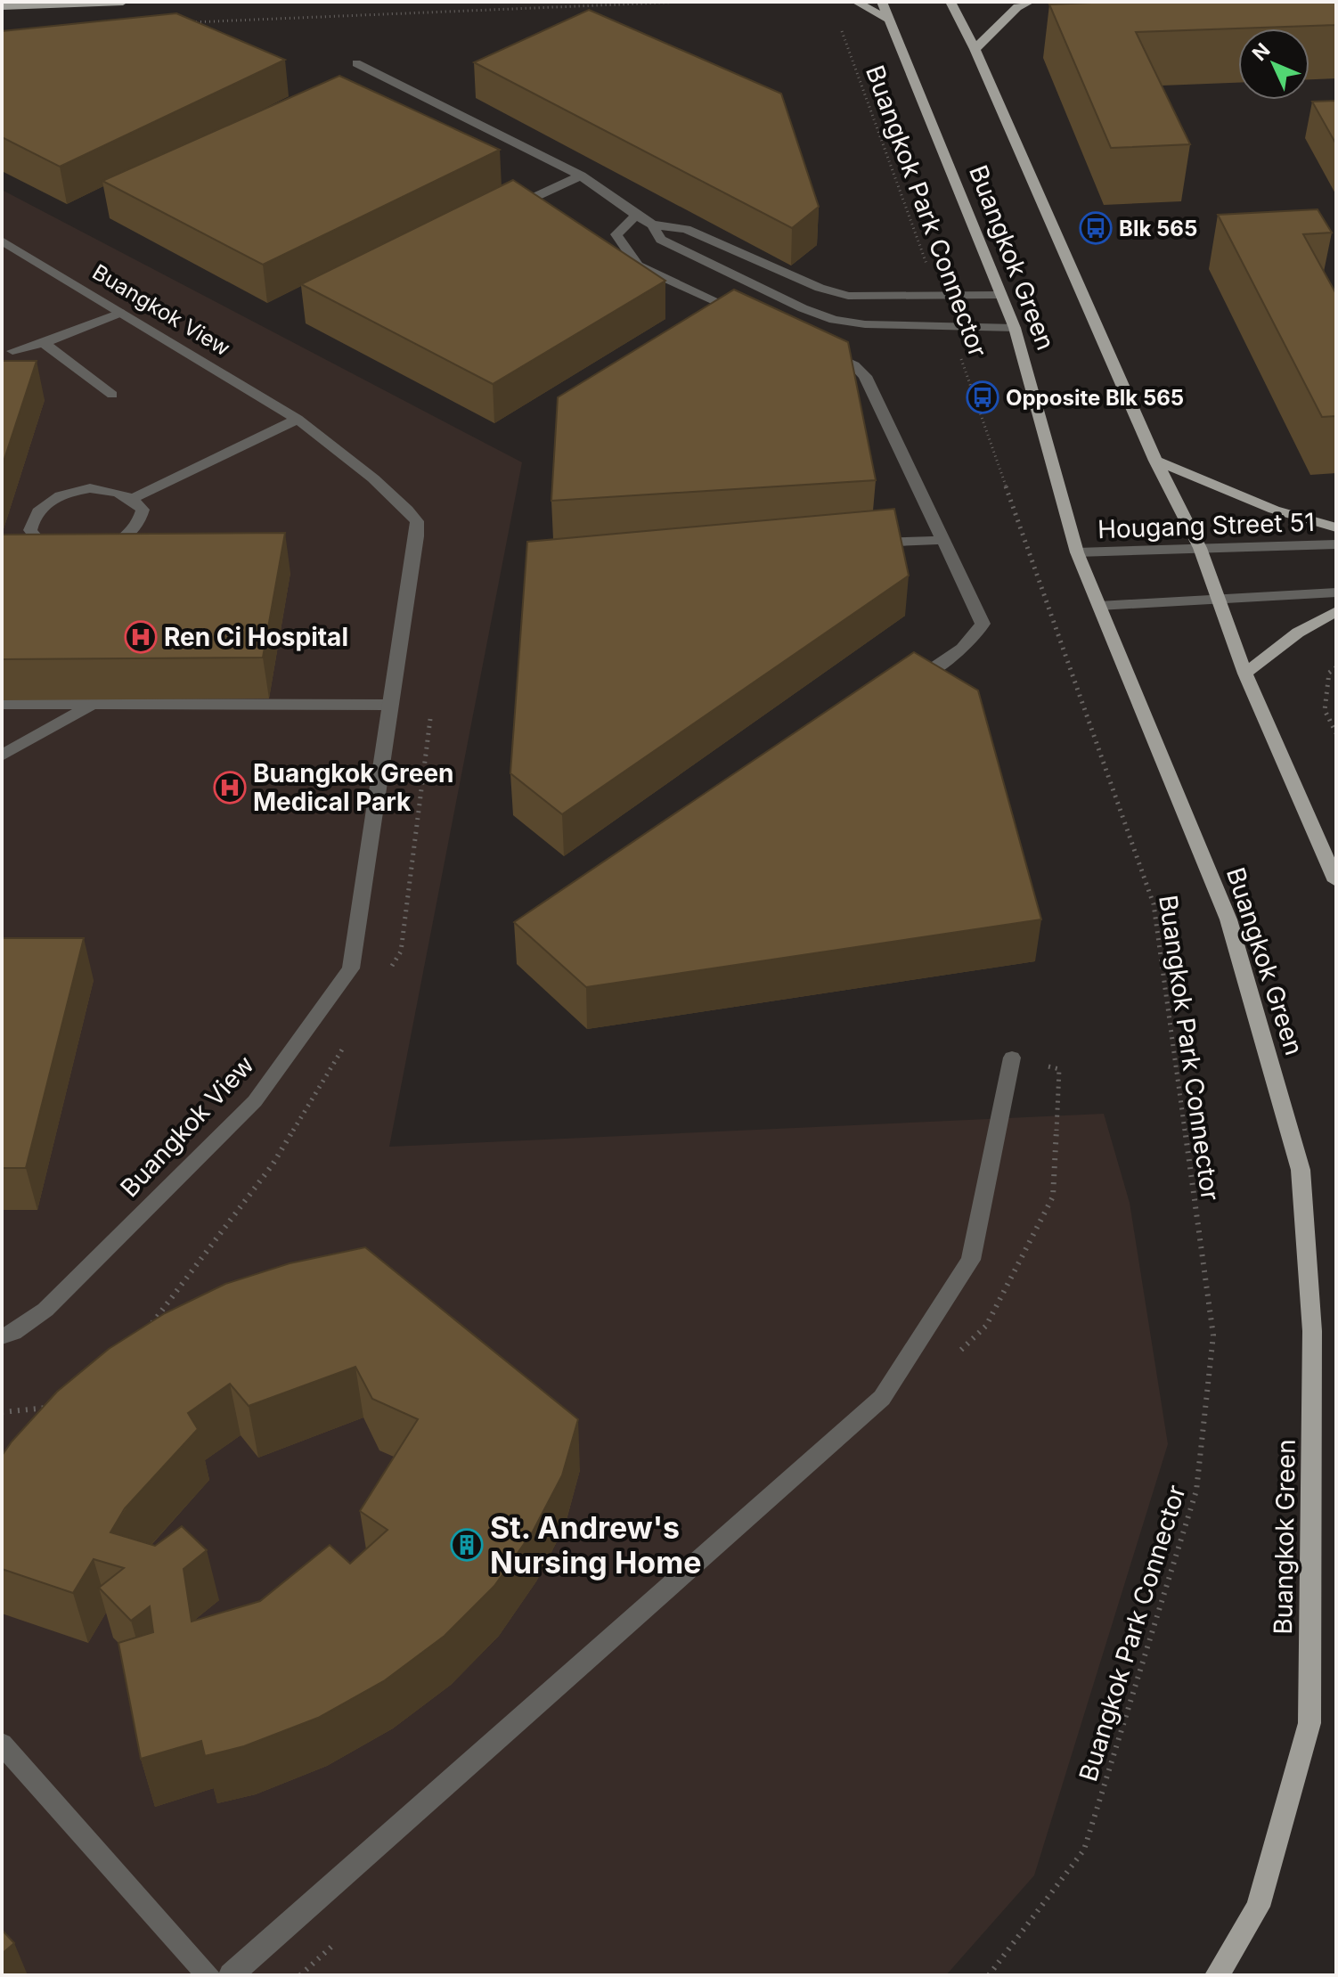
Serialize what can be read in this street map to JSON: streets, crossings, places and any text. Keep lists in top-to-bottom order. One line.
{"streets":{"main road":["Buangkok Green"],"street":["Buangkok View","Hougang Street 51"],"path":["Buangkok Park Connector"]},"crossings":[["Buangkok Green","Hougang Street 51"]],"places":{"bus stop":["Blk 565","Opposite Blk 565"],"hospital":["Ren Ci Hospital","Buangkok Green Medical Park"],"building":["St. Andrew's Nursing Home"]},"north":"top left"}
